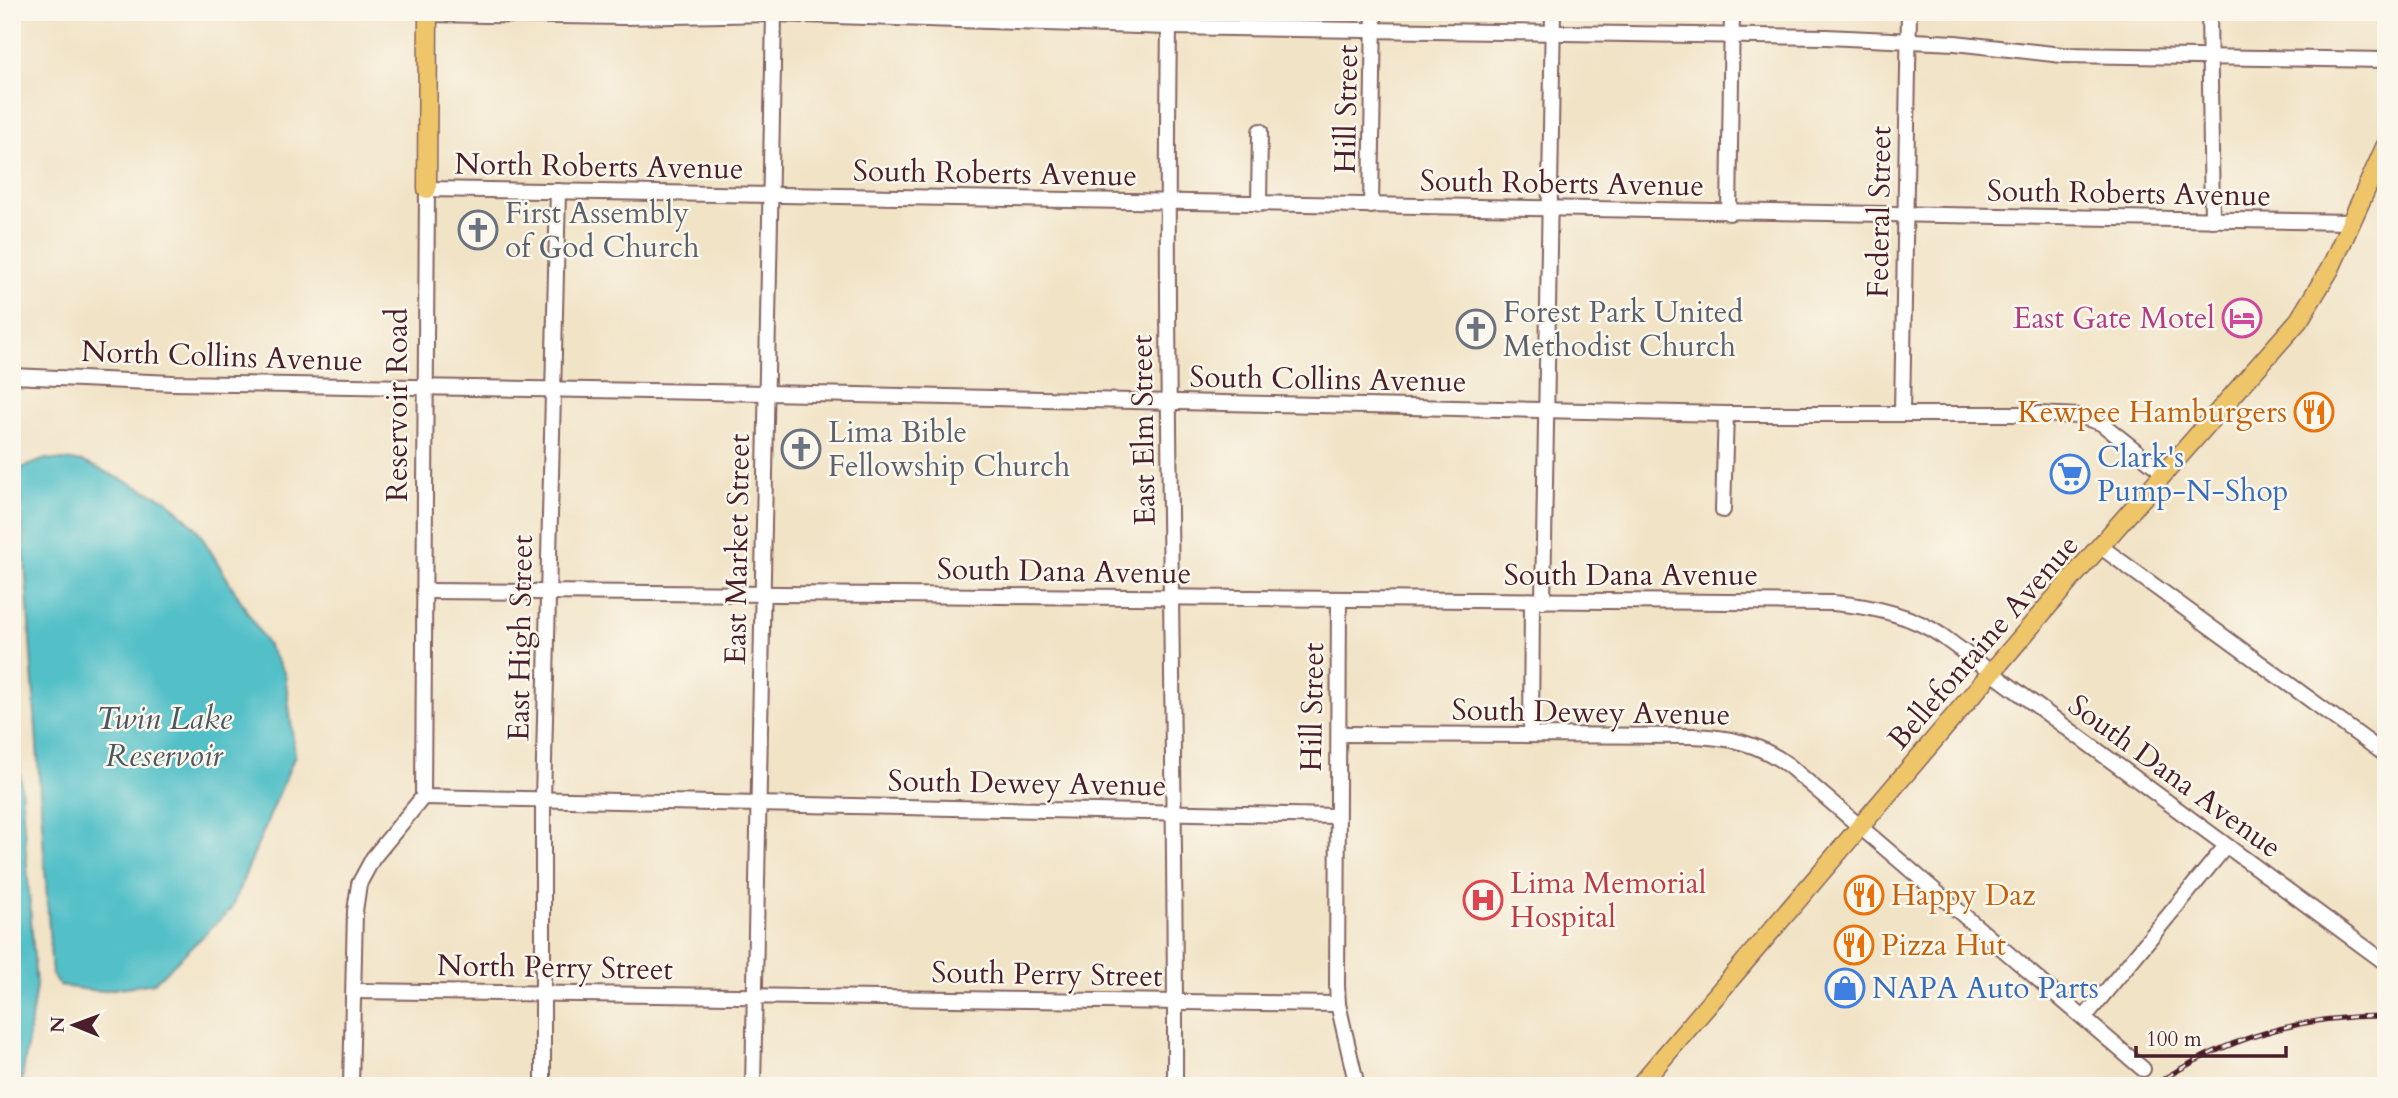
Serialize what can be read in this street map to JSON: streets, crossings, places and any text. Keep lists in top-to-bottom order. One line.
{"streets":{"main road":["Reservoir Road","Bellefontaine Avenue"],"street":["Hill Street","North Roberts Avenue","South Roberts Avenue","Federal Street","North Collins Avenue","South Collins Avenue","East Elm Street","East Market Street","South Dana Avenue","East High Street","South Dewey Avenue","North Perry Street","South Perry Street"]},"crossings":[["Hill Street","South Roberts Avenue"],["Hill Street","South Dana Avenue"],["Hill Street","South Dewey Avenue"],["Hill Street","South Perry Street"],["North Roberts Avenue","South Roberts Avenue"],["North Roberts Avenue","Reservoir Road"],["North Roberts Avenue","East Market Street"],["North Roberts Avenue","East High Street"],["South Roberts Avenue","Federal Street"],["South Roberts Avenue","East Elm Street"],["South Roberts Avenue","East Market Street"],["South Roberts Avenue","Bellefontaine Avenue"],["Federal Street","South Collins Avenue"],["North Collins Avenue","South Collins Avenue"],["North Collins Avenue","Reservoir Road"],["North Collins Avenue","East Market Street"],["North Collins Avenue","East High Street"],["South Collins Avenue","East Elm Street"],["South Collins Avenue","East Market Street"],["South Collins Avenue","Bellefontaine Avenue"],["Reservoir Road","South Dana Avenue"],["Reservoir Road","South Dewey Avenue"],["East Elm Street","South Dana Avenue"],["East Elm Street","South Dewey Avenue"],["East Elm Street","South Perry Street"],["East Market Street","South Dana Avenue"],["East Market Street","South Dewey Avenue"],["East Market Street","North Perry Street"],["East Market Street","South Perry Street"],["South Dana Avenue","East High Street"],["South Dana Avenue","Bellefontaine Avenue"],["East High Street","South Dewey Avenue"],["East High Street","North Perry Street"],["Bellefontaine Avenue","South Dewey Avenue"],["North Perry Street","South Perry Street"]],"water":["Twin Lake Reservoir"],"places":{"church":["First Assembly of God Church","Forest Park United Methodist Church","Lima Bible Fellowship Church"],"hotel":["East Gate Motel"],"restaurant":["Kewpee Hamburgers","Happy Daz","Pizza Hut"],"supermarket":["Clark's Pump-N-Shop"],"hospital":["Lima Memorial Hospital"],"shop":["NAPA Auto Parts"]},"scale_bar":"100 m","north":"left"}
